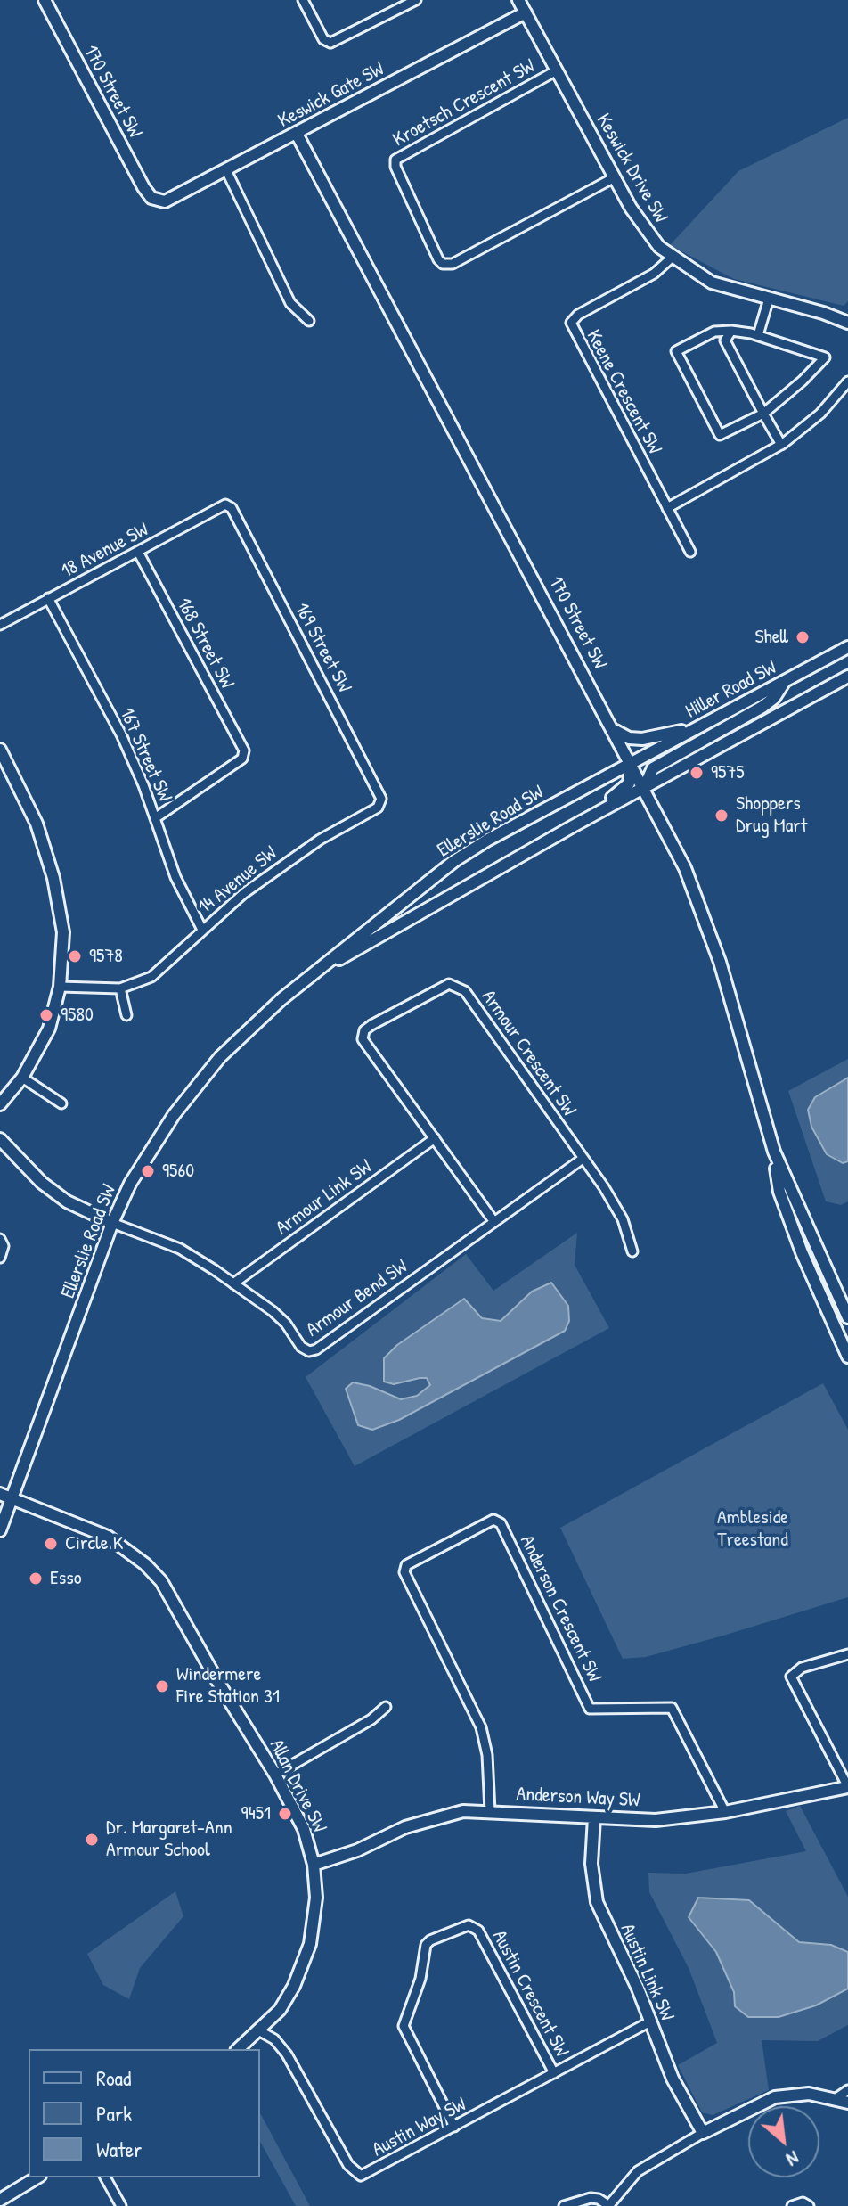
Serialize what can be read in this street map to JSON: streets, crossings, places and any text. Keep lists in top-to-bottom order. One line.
{"streets":{"main road":["170 Street SW","Keswick Gate SW","Keswick Drive SW","Hiller Road SW","Ellerslie Road SW","Allan Drive SW","Anderson Way SW","Austin Link SW"],"street":["Kroetsch Crescent SW","Keene Crescent SW","18 Avenue SW","168 Street SW","169 Street SW","167 Street SW","14 Avenue SW","Armour Crescent SW","Armour Link SW","Armour Bend SW","Anderson Crescent SW","Austin Crescent SW","Austin Way SW"]},"crossings":[["170 Street SW","Keswick Gate SW"],["170 Street SW","Hiller Road SW"],["170 Street SW","Ellerslie Road SW"],["Keswick Gate SW","Keswick Drive SW"],["Kroetsch Crescent SW","Keswick Drive SW"],["Keswick Drive SW","Keene Crescent SW"],["18 Avenue SW","168 Street SW"],["18 Avenue SW","169 Street SW"],["18 Avenue SW","167 Street SW"],["168 Street SW","167 Street SW"],["169 Street SW","14 Avenue SW"],["Hiller Road SW","Ellerslie Road SW"],["167 Street SW","14 Avenue SW"],["Ellerslie Road SW","Armour Bend SW"],["Ellerslie Road SW","Allan Drive SW"],["Armour Crescent SW","Armour Link SW"],["Armour Crescent SW","Armour Bend SW"],["Armour Link SW","Armour Bend SW"],["Anderson Crescent SW","Anderson Way SW"],["Allan Drive SW","Anderson Way SW"],["Allan Drive SW","Austin Way SW"],["Anderson Way SW","Austin Link SW"],["Austin Link SW","Austin Way SW"],["Austin Crescent SW","Austin Way SW"]],"parks":["Ambleside Treestand"],"places":["Shell","9575","Shoppers Drug Mart","9578","9580","9560","Circle K","Esso","Windermere Fire Station 31","9451","Dr. Margaret-Ann Armour School"],"legend":["Road","Park","Water"],"north":"bottom right"}
